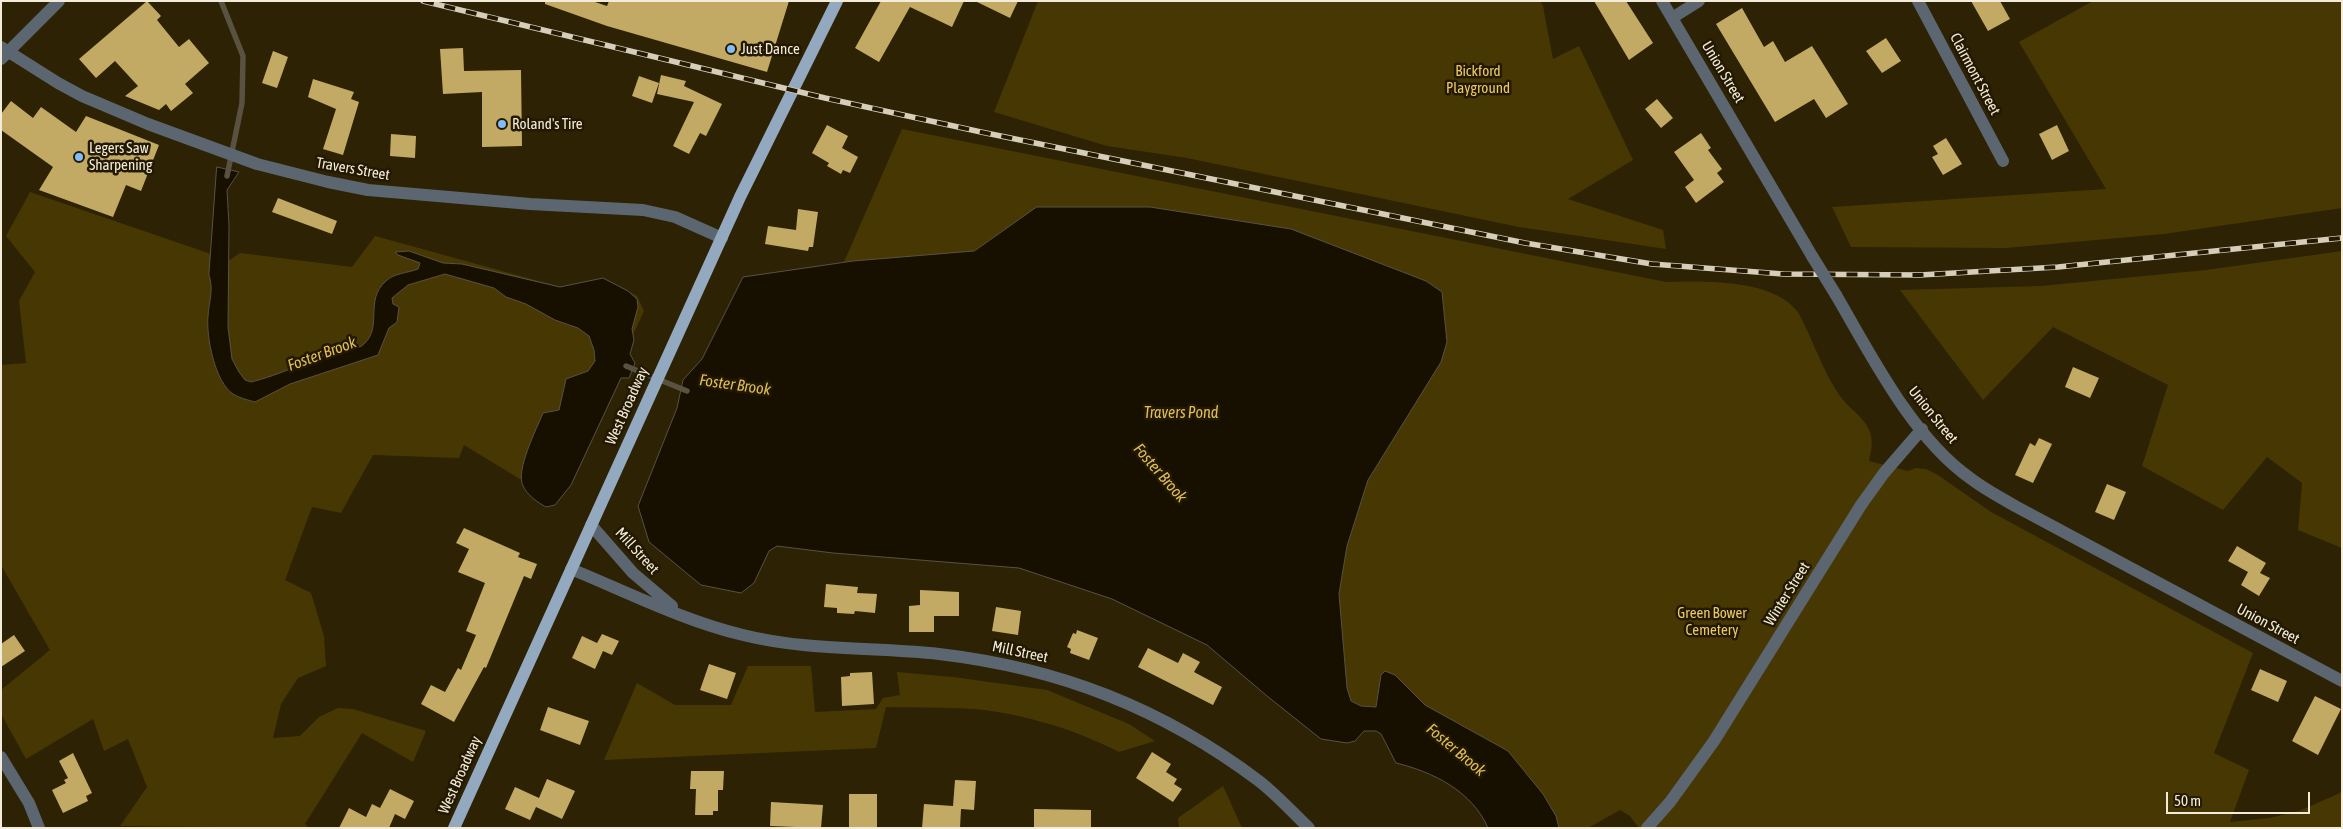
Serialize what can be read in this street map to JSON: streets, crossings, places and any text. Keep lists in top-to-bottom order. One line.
{"streets":{"main road":["West Broadway"],"street":["Union Street","Clairmont Street","Travers Street","Mill Street","Winter Street"]},"crossings":[["Union Street","Winter Street"],["Travers Street","West Broadway"],["West Broadway","Mill Street"]],"water":["Foster Brook","Travers Pond"],"parks":["Bickford Playground","Green Bower Cemetery"],"places":["Just Dance","Roland's Tire","Legers Saw Sharpening"],"scale_bar":"50 m"}
